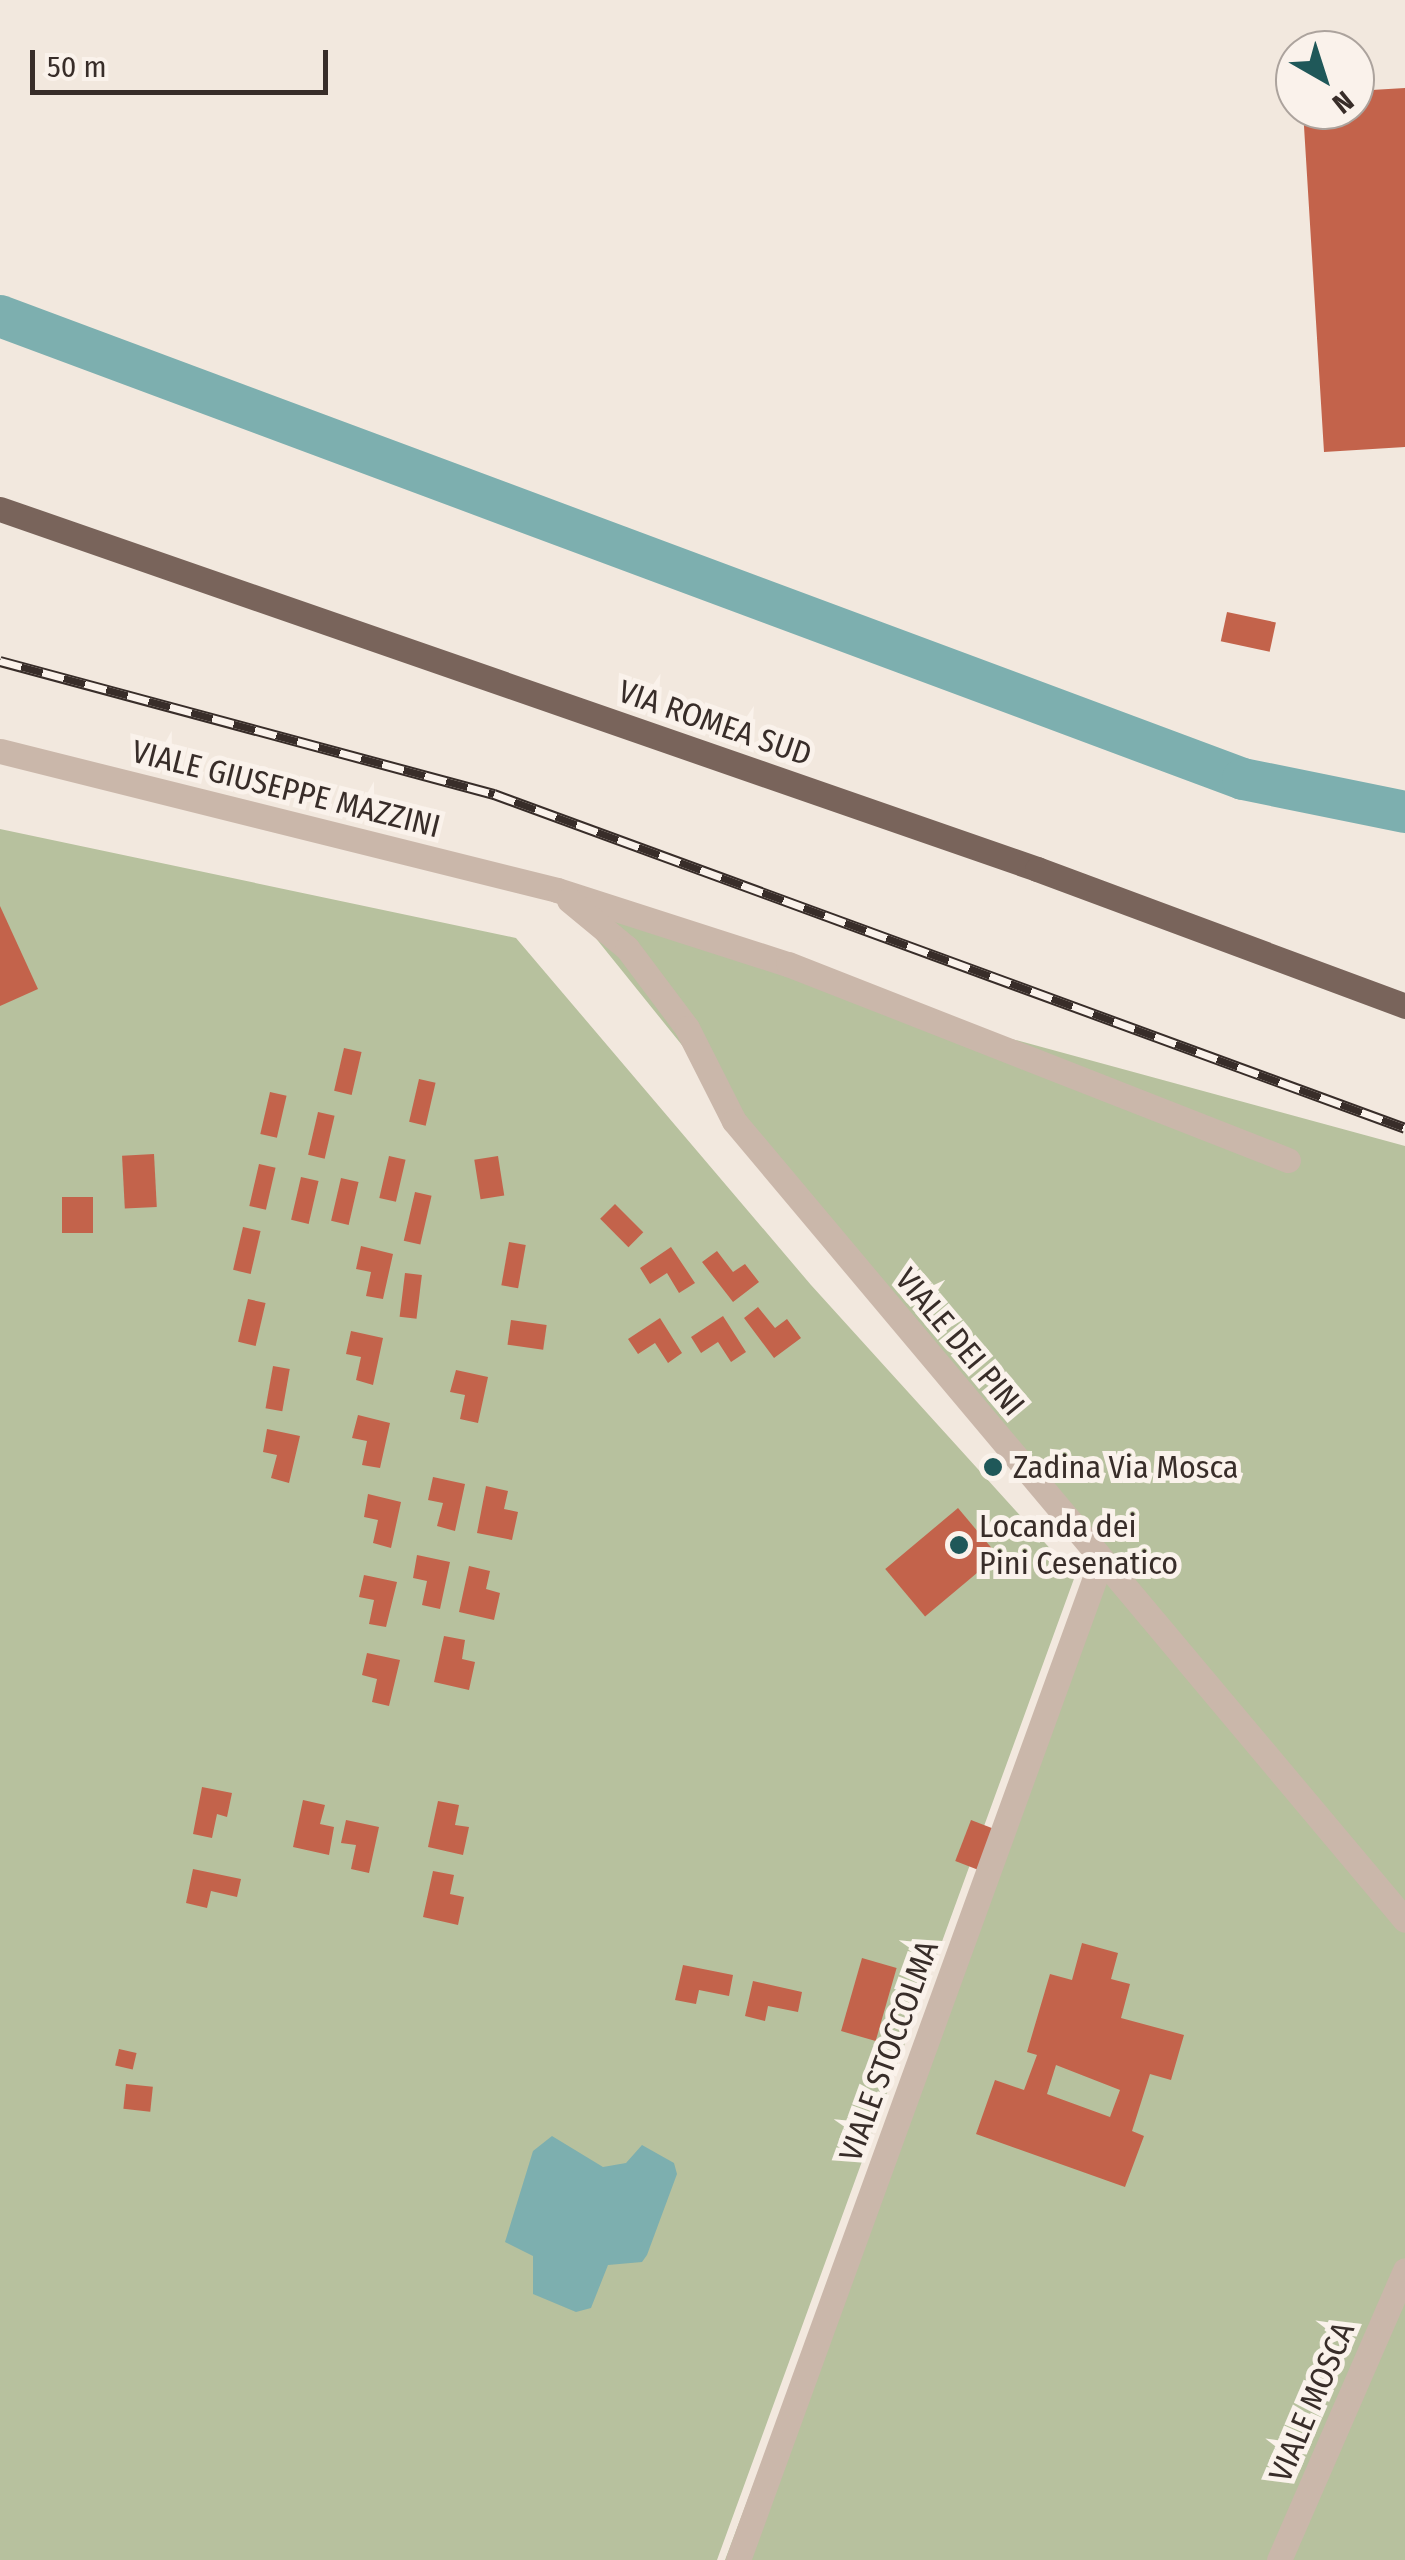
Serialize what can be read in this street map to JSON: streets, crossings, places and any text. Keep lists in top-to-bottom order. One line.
{"streets":{"main road":["VIA ROMEA SUD"],"street":["VIALE GIUSEPPE MAZZINI","VIALE DEI PINI","VIALE STOCCOLMA","VIALE MOSCA"]},"crossings":[["VIALE GIUSEPPE MAZZINI","VIALE DEI PINI"],["VIALE DEI PINI","VIALE STOCCOLMA"]],"places":["Zadina Via Mosca","Locanda dei Pini Cesenatico"],"scale_bar":"50 m","north":"bottom right"}
